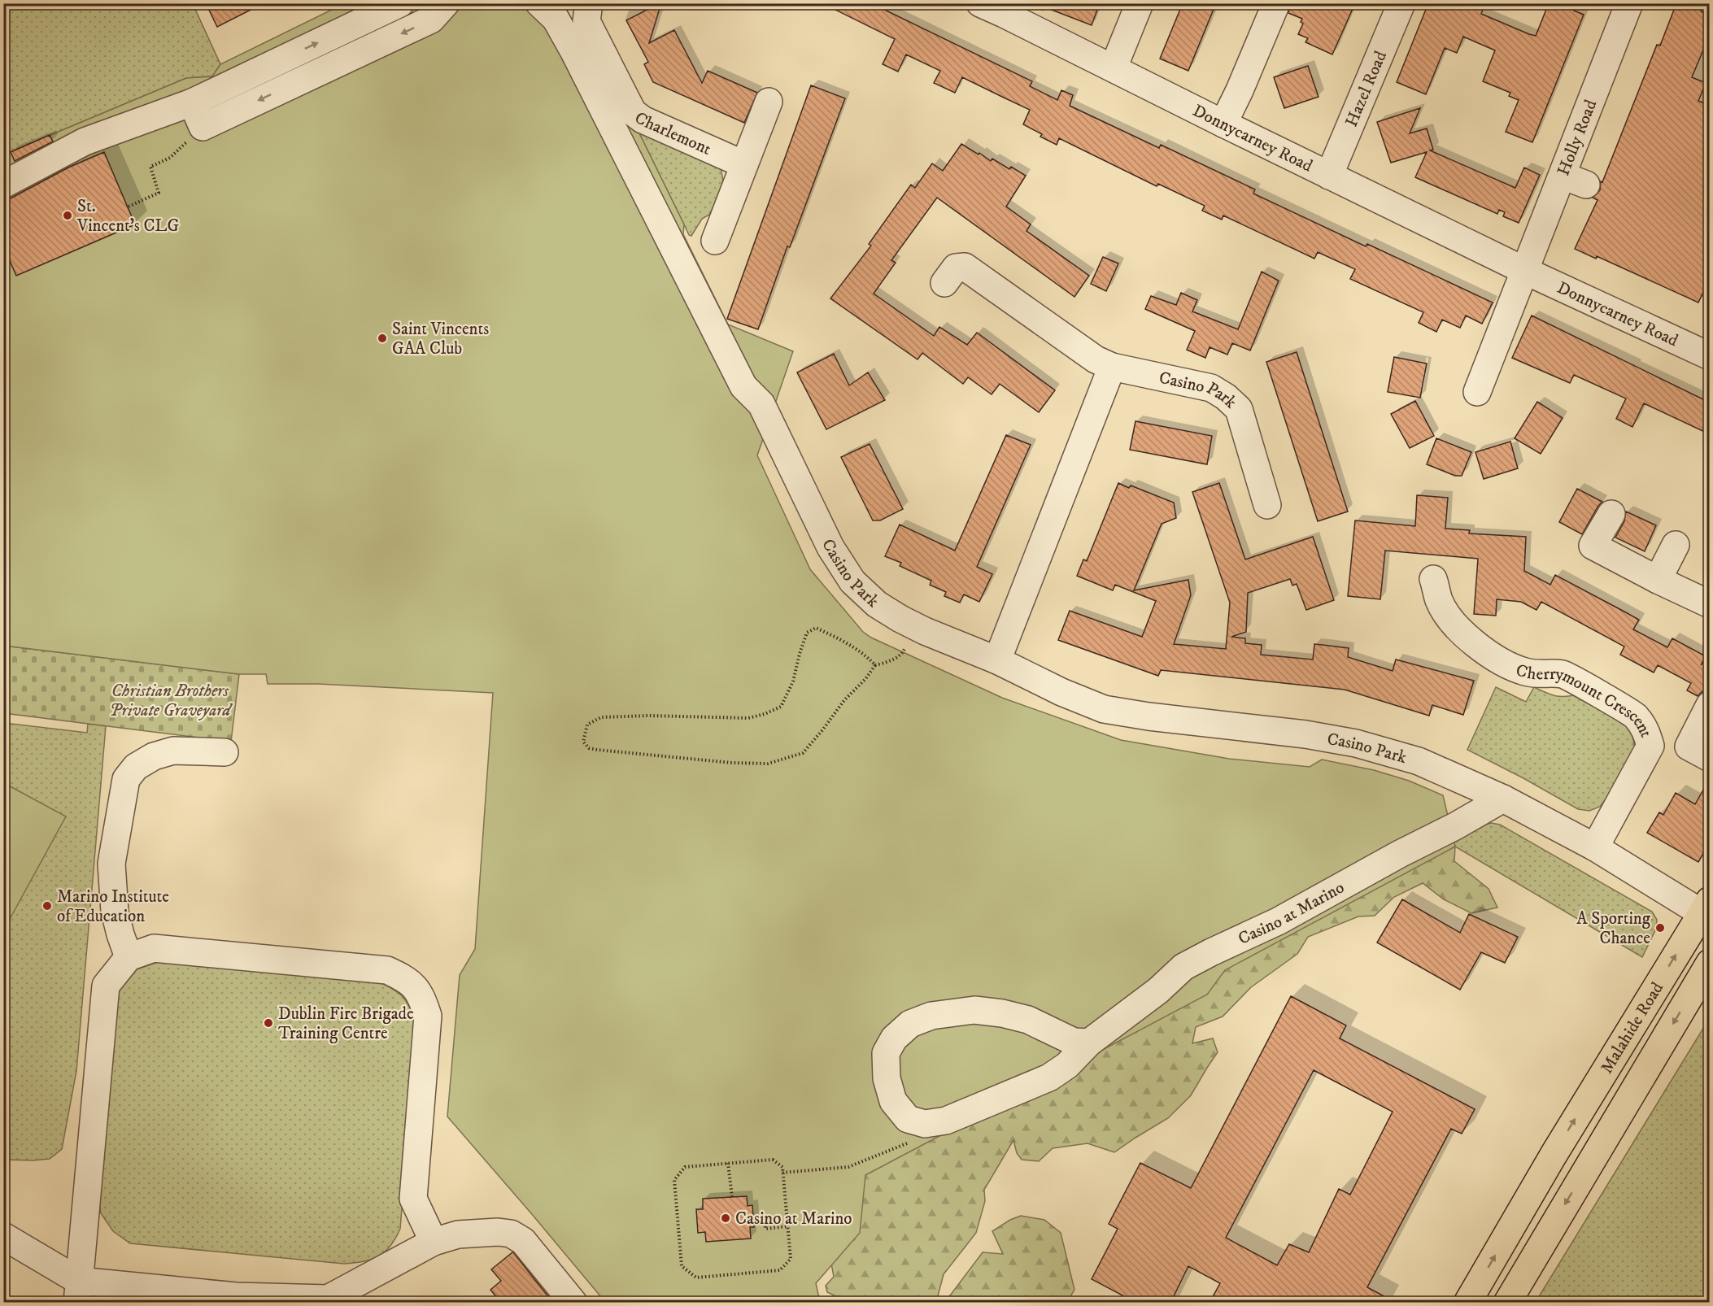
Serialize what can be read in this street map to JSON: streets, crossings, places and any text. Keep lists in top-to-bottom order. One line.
{"streets":{"main road":["Malahide Road"],"street":["Hazel Road","Charlemont","Donnycarney Road","Holly Road","Casino Park","Cherrymount Crescent","Casino at Marino"]},"crossings":[["Hazel Road","Donnycarney Road"],["Donnycarney Road","Holly Road"],["Casino Park","Cherrymount Crescent"],["Casino Park","Casino at Marino"],["Casino Park","Malahide Road"]],"parks":["Christian Brothers Private Graveyard"],"places":["St. Vincent's CLG","Saint Vincents GAA Club","Marino Institute of Education","A Sporting Chance","Dublin Fire Brigade Training Centre","Casino at Marino"]}
